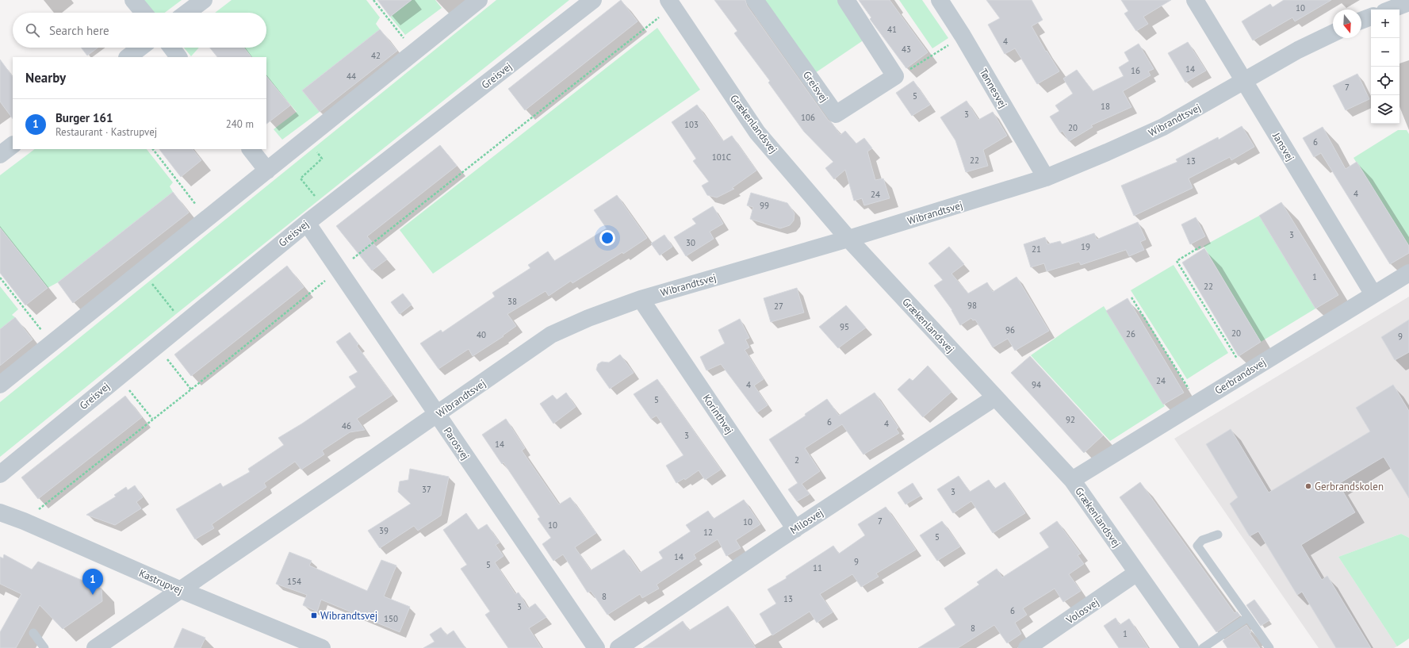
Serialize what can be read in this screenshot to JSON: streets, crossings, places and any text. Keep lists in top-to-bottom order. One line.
{"streets":{"street":["Greisvej","Tønnesvej","Wibrandtsvej","Grækenlandsvej","Jansvej","Gerbrandsvej","Korinthvej","Parosvej","Milosvej","Kastrupvej","Volosvej"]},"crossings":[["Greisvej","Parosvej"],["Tønnesvej","Wibrandtsvej"],["Wibrandtsvej","Grækenlandsvej"],["Wibrandtsvej","Jansvej"],["Wibrandtsvej","Korinthvej"],["Wibrandtsvej","Parosvej"],["Wibrandtsvej","Kastrupvej"],["Grækenlandsvej","Gerbrandsvej"],["Grækenlandsvej","Milosvej"],["Grækenlandsvej","Volosvej"],["Jansvej","Gerbrandsvej"],["Korinthvej","Milosvej"]],"places":{"other":["Gerbrandskolen"],"transit":["Wibrandtsvej"]},"house_numbers":["10","41","4","43","42","14","16","44","7","5","18","3","106","103","20","6","101C","22","13","4","24","99","3","30","19","21","1","22","38","98","27","95","96","20","26","40","9","24","4","94","5","92","6","4","46","3","14","2","37","3","7","10","10","39","12","5","14","9","5","11","154","8","13","3","6","150","8","1"],"north":"bottom","page":{"map_buttons":["+","−"],"search":"Search here","heading":"Nearby","list":[{"mark":"1","name":"Burger 161","note":"Restaurant · Kastrupvej","value":"240 m"}],"pins":"1"}}
